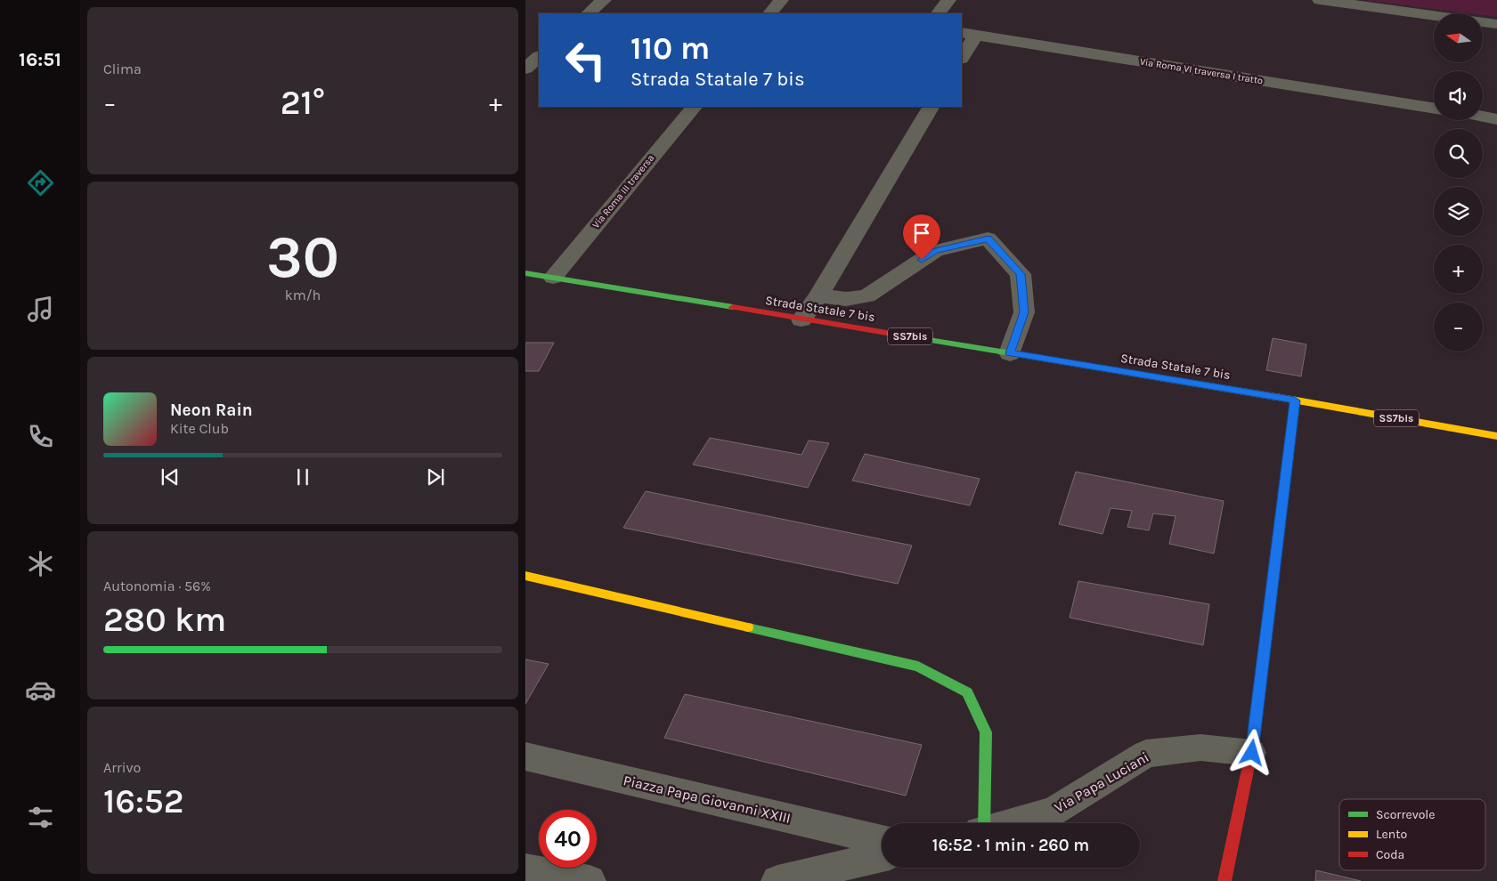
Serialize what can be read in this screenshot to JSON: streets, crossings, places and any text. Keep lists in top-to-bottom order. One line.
{"streets":{"main road":["Strada Statale 7 bis","SS7bis"],"street":["Via Roma VI traversa I tratto","Via Roma III traversa","Via Papa Luciani","Piazza Papa Giovanni XXIII"]},"crossings":[["Via Roma III traversa","Strada Statale 7 bis"],["Strada Statale 7 bis","SS7bis"]],"legend":["Scorrevole","Lento","Coda"],"north":"left","page":{"tabs":"16:51","tile":["Clima",["30","km/h"],["Autonomia · 56%","280 km"],["Arrivo","16:52"]],"map_buttons":["+","−"],"turn":["110 m","Strada Statale 7 bis"],"heat":["−","21°","+"],"song":["Neon Rain","Kite Club"],"limit":"40","trip":"16:52 · 1 min · 260 m"}}
